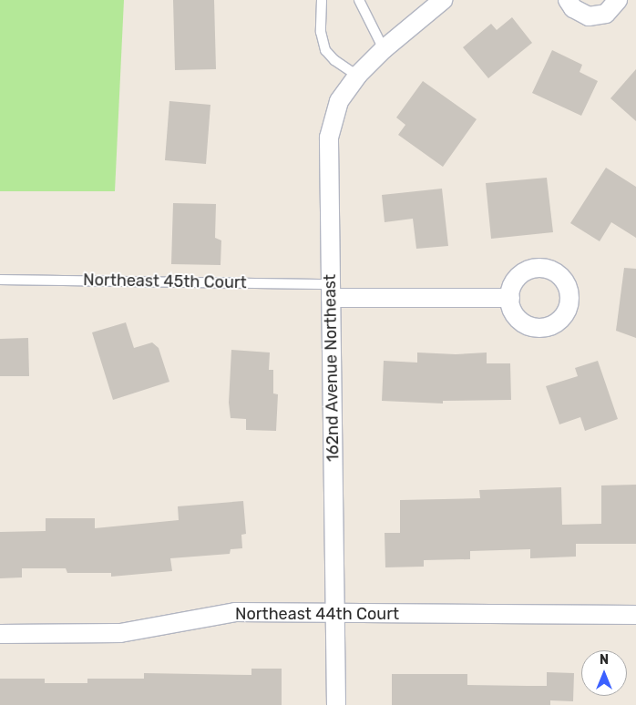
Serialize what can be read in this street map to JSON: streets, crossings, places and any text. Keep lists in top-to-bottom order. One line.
{"streets":{"street":["Northeast 45th Court","162nd Avenue Northeast","Northeast 44th Court"]},"crossings":[["Northeast 45th Court","162nd Avenue Northeast"],["162nd Avenue Northeast","Northeast 44th Court"]],"north":"top"}
